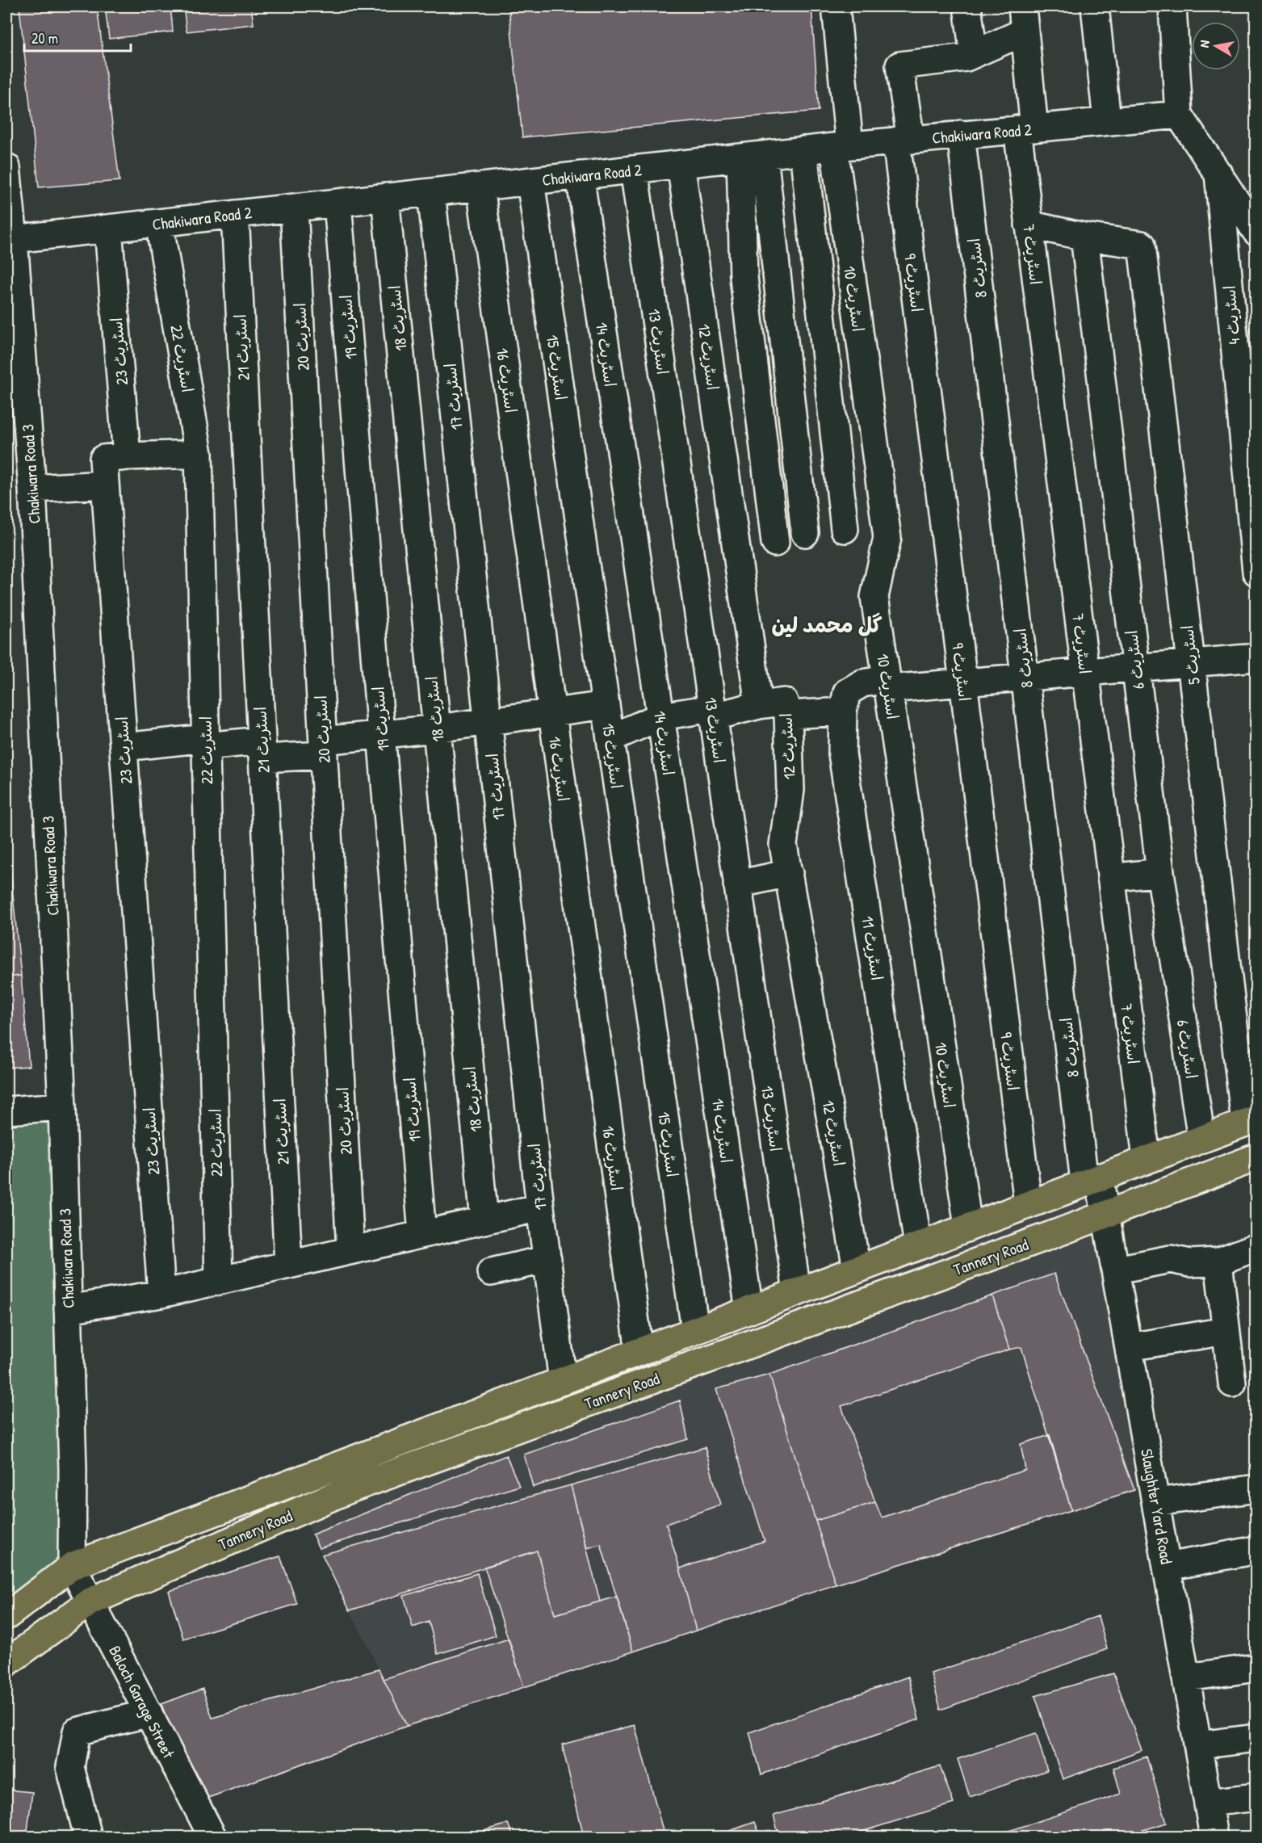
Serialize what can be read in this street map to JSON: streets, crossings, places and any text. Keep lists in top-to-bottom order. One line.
{"streets":{"main road":["Tannery Road"],"street":["Chakiwara Road 2","اسٹریٹ 7","اسٹریٹ 8","اسٹریٹ 9","اسٹریٹ 10","اسٹریٹ 4","اسٹریٹ 18","اسٹریٹ 19","اسٹریٹ 20","اسٹریٹ 13","اسٹریٹ 21","اسٹریٹ 23","اسٹریٹ 14","اسٹریٹ 12","اسٹریٹ 22","اسٹریٹ 15","اسٹریٹ 16","اسٹریٹ 17","Chakiwara Road 3","اسٹریٹ 5","اسٹریٹ 6","اسٹریٹ 11","Slaughter Yard Road","Baloch Garage Street"]},"crossings":[["Chakiwara Road 2","اسٹریٹ 7"],["Chakiwara Road 2","اسٹریٹ 8"],["Chakiwara Road 2","اسٹریٹ 9"],["Chakiwara Road 2","اسٹریٹ 10"],["Chakiwara Road 2","اسٹریٹ 18"],["Chakiwara Road 2","اسٹریٹ 19"],["Chakiwara Road 2","اسٹریٹ 20"],["Chakiwara Road 2","اسٹریٹ 13"],["Chakiwara Road 2","اسٹریٹ 21"],["Chakiwara Road 2","اسٹریٹ 23"],["Chakiwara Road 2","اسٹریٹ 14"],["Chakiwara Road 2","اسٹریٹ 12"],["Chakiwara Road 2","اسٹریٹ 22"],["Chakiwara Road 2","اسٹریٹ 15"],["Chakiwara Road 2","اسٹریٹ 16"],["Chakiwara Road 2","اسٹریٹ 17"],["Chakiwara Road 2","Chakiwara Road 3"],["اسٹریٹ 7","اسٹریٹ 11"],["اسٹریٹ 7","Tannery Road"],["اسٹریٹ 8","اسٹریٹ 11"],["اسٹریٹ 8","Tannery Road"],["اسٹریٹ 8","Slaughter Yard Road"],["اسٹریٹ 9","اسٹریٹ 11"],["اسٹریٹ 9","Tannery Road"],["اسٹریٹ 10","اسٹریٹ 11"],["اسٹریٹ 10","Tannery Road"],["اسٹریٹ 13","Tannery Road"],["اسٹریٹ 14","Tannery Road"],["اسٹریٹ 12","Tannery Road"],["اسٹریٹ 15","Tannery Road"],["اسٹریٹ 16","Tannery Road"],["اسٹریٹ 17","Tannery Road"],["Chakiwara Road 3","Tannery Road"],["Chakiwara Road 3","Baloch Garage Street"],["اسٹریٹ 5","اسٹریٹ 6"],["اسٹریٹ 5","اسٹریٹ 11"],["اسٹریٹ 5","Tannery Road"],["اسٹریٹ 6","اسٹریٹ 11"],["اسٹریٹ 6","Tannery Road"],["اسٹریٹ 11","Tannery Road"],["Tannery Road","Slaughter Yard Road"],["Tannery Road","Baloch Garage Street"]],"districts":["گل محمد لین"],"scale_bar":"20 m","north":"left"}
